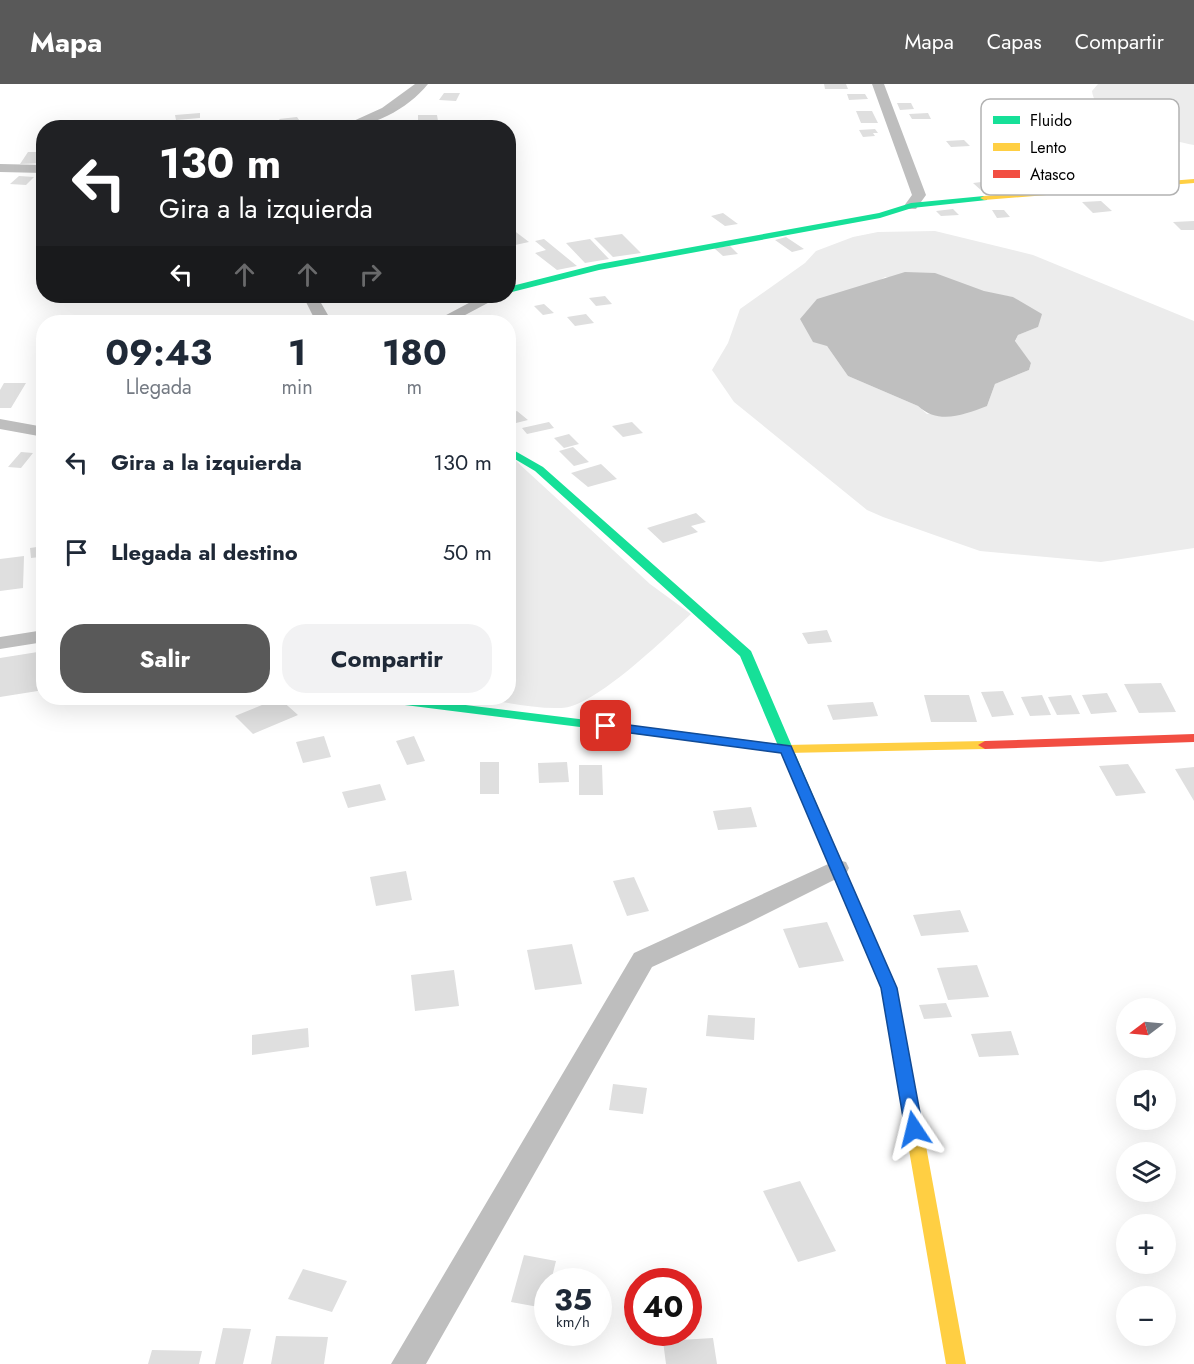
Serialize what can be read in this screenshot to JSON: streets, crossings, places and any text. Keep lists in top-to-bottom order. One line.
{"legend":["Fluido","Lento","Atasco"],"north":"left","page":{"header":"Mapa","nav":["Mapa","Capas","Compartir"],"turn":["130 m","Gira a la izquierda"],"eta":["09:43","Llegada","1","min","180","m"],"list":[{"name":"Gira a la izquierda","value":"130 m"},{"name":"Llegada al destino","value":"50 m"}],"buttons":["Salir","Compartir"],"map_buttons":["+","−"],"speed":"35 km/h","limit":"40"}}
